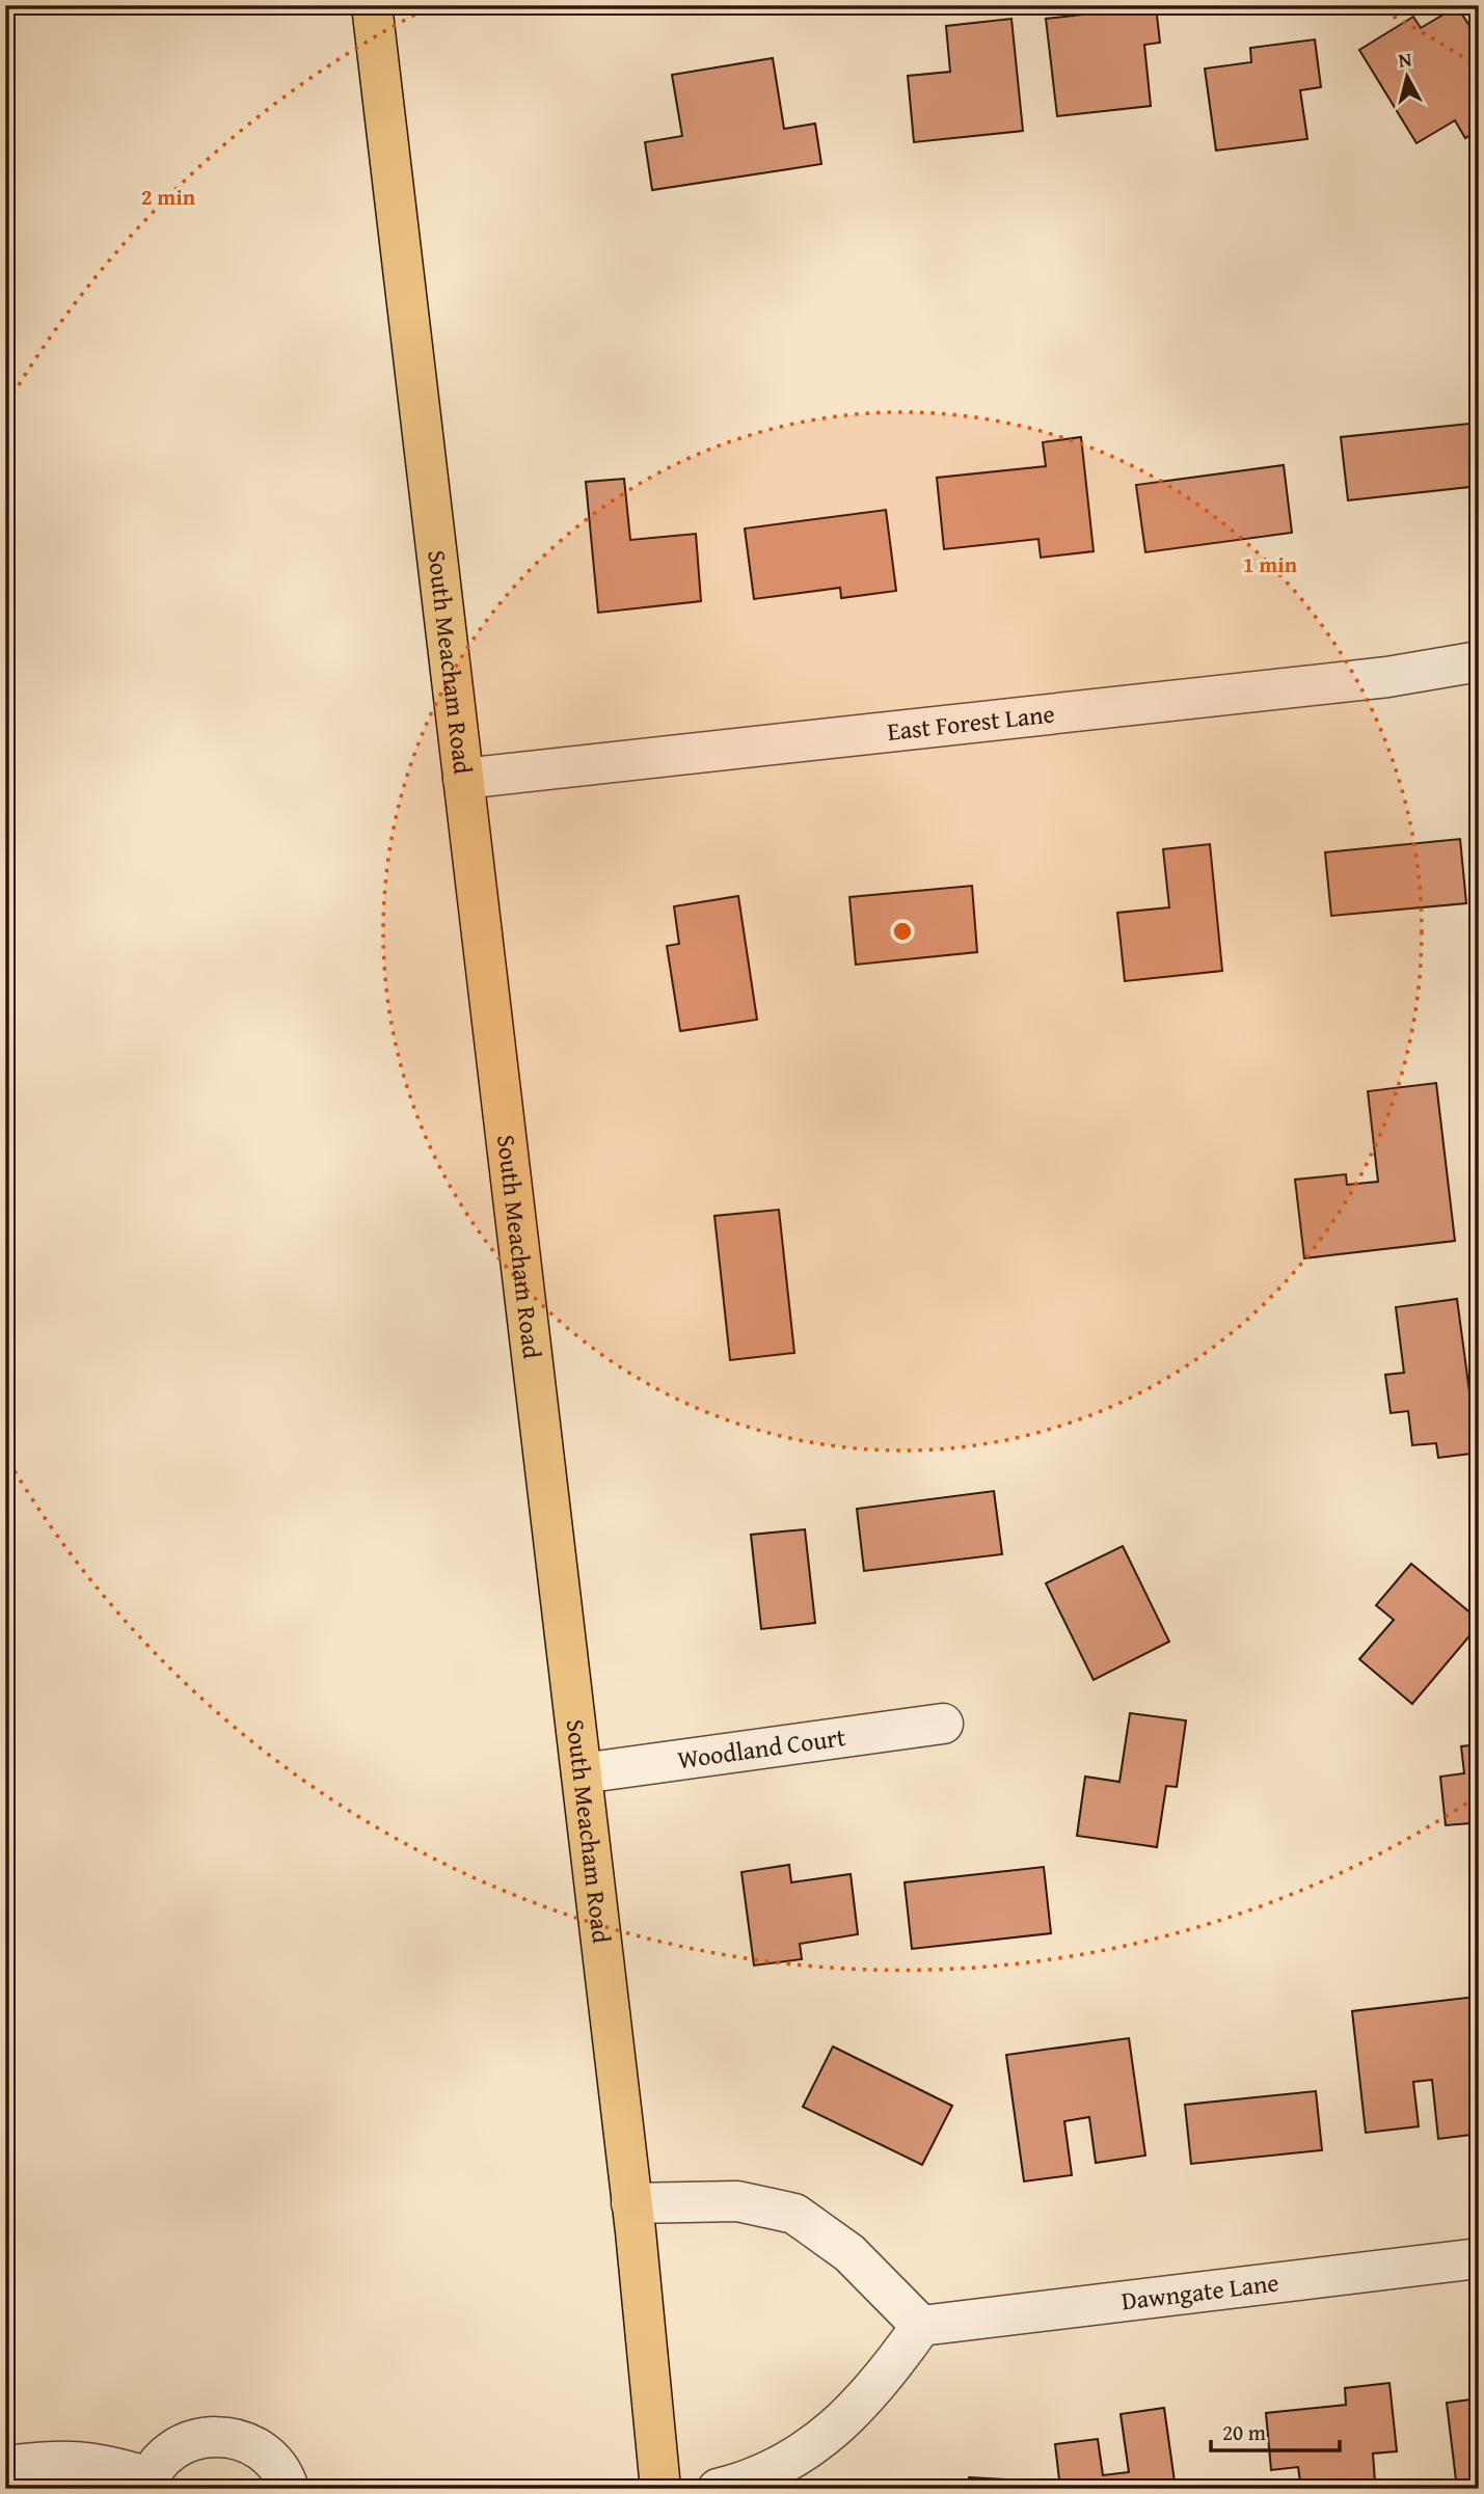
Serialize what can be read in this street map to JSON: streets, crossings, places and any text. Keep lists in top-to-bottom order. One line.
{"streets":{"main road":["South Meacham Road"],"street":["East Forest Lane","Woodland Court","Dawngate Lane"]},"crossings":[["South Meacham Road","East Forest Lane"],["South Meacham Road","Woodland Court"]],"scale_bar":"20 m","north":"top","rings":["2 min","1 min"]}
